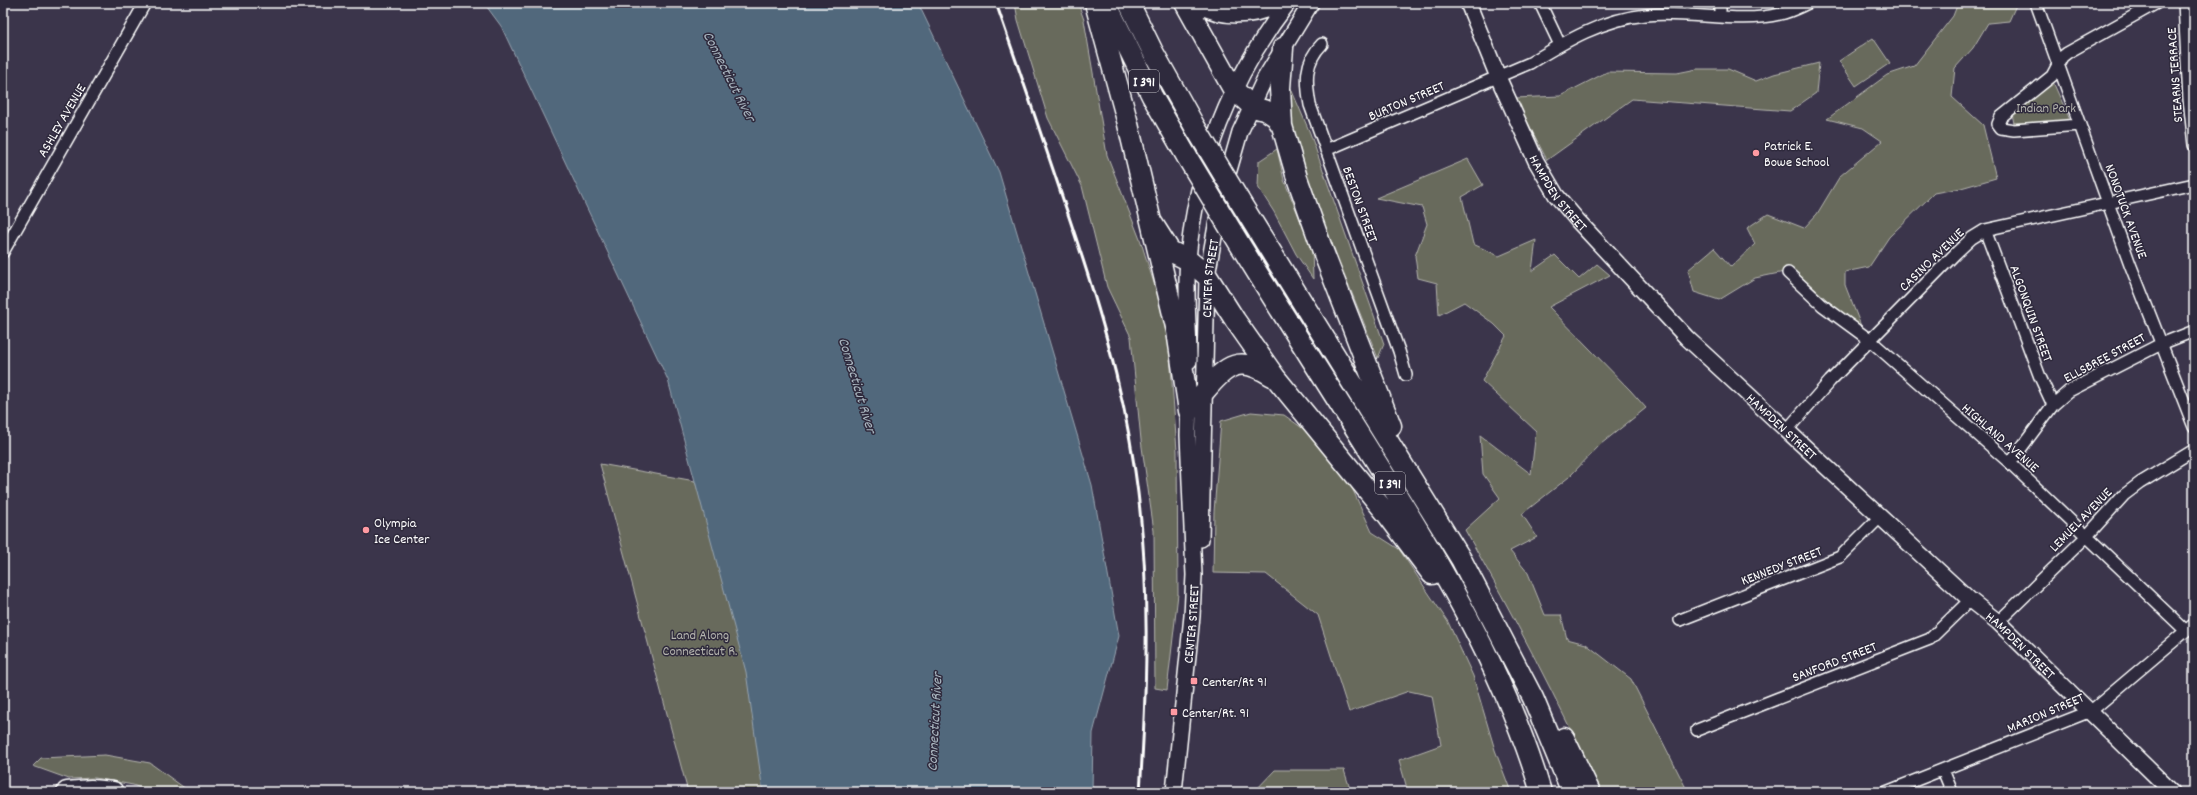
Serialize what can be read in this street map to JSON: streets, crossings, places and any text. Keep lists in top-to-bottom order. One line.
{"streets":{"highway":["I 391"],"main road":["HAMPDEN STREET","CENTER STREET"],"street":["STEARNS TERRACE","BURTON STREET","ASHLEY AVENUE","BESTON STREET","NONOTUCK AVENUE","CASINO AVENUE","ALGONQUIN STREET","ELLSBREE STREET","HIGHLAND AVENUE","LEMUEL AVENUE","KENNEDY STREET","SANFORD STREET","MARION STREET"]},"crossings":[["BURTON STREET","HAMPDEN STREET"],["BURTON STREET","BESTON STREET"],["HAMPDEN STREET","CASINO AVENUE"],["HAMPDEN STREET","LEMUEL AVENUE"],["HAMPDEN STREET","KENNEDY STREET"],["HAMPDEN STREET","SANFORD STREET"],["HAMPDEN STREET","MARION STREET"],["NONOTUCK AVENUE","CASINO AVENUE"],["NONOTUCK AVENUE","ELLSBREE STREET"],["CASINO AVENUE","ALGONQUIN STREET"],["CASINO AVENUE","HIGHLAND AVENUE"],["ALGONQUIN STREET","ELLSBREE STREET"],["ELLSBREE STREET","HIGHLAND AVENUE"],["HIGHLAND AVENUE","LEMUEL AVENUE"],["HIGHLAND AVENUE","MARION STREET"]],"water":["Connecticut River"],"parks":["Indian Park","Land Along Connecticut R."],"places":{"other":["Patrick E. Bowe School","Olympia Ice Center"],"transit":["Center/Rt 91","Center/Rt. 91"]}}
